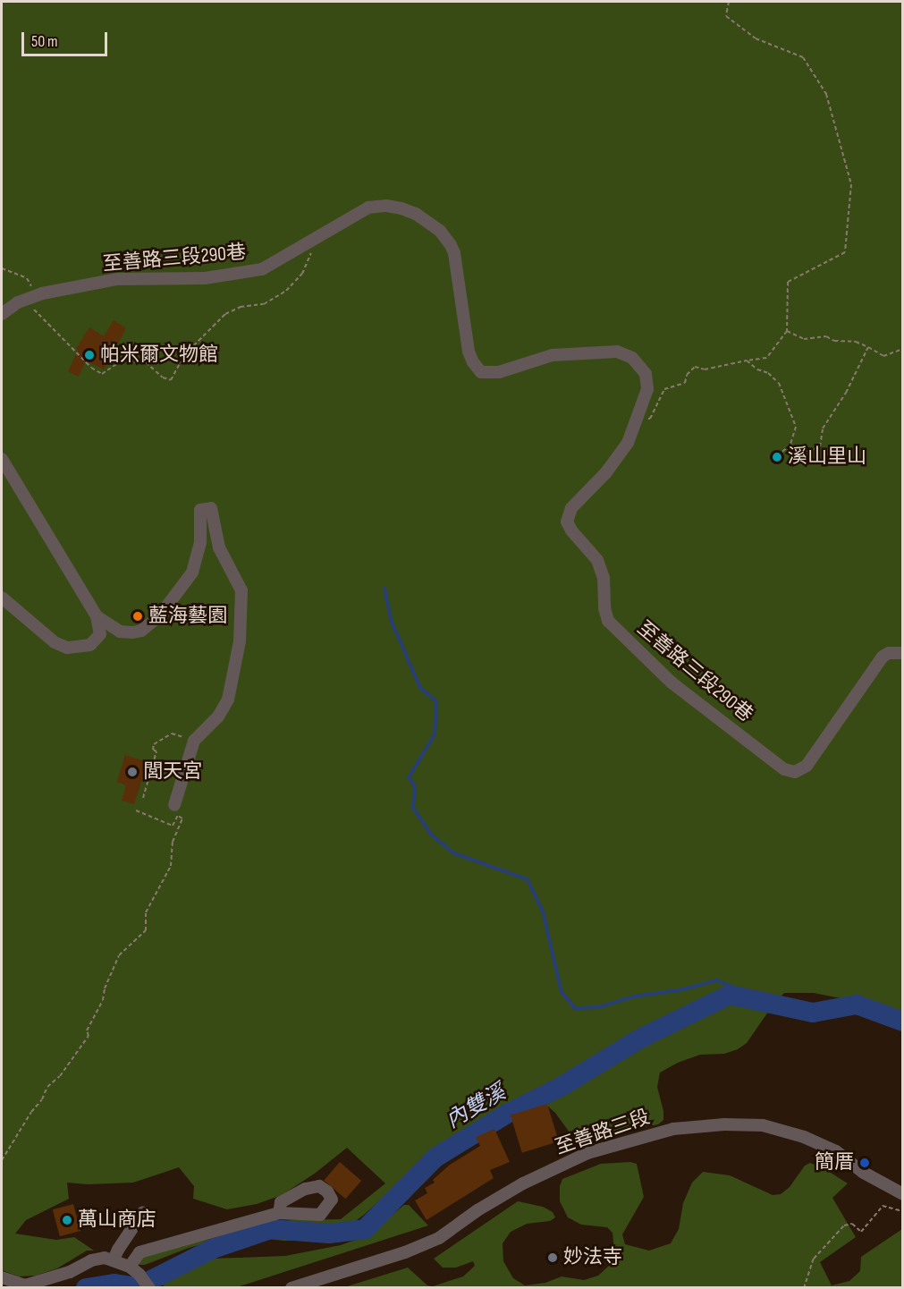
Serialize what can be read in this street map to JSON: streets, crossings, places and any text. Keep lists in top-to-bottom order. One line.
{"streets":{"street":["至善路三段290巷","至善路三段"]},"water":["內雙溪"],"places":["帕米爾文物館","溪山里山","藍海藝園","閭天宮","簡厝","萬山商店","妙法寺"],"scale_bar":"50 m"}
